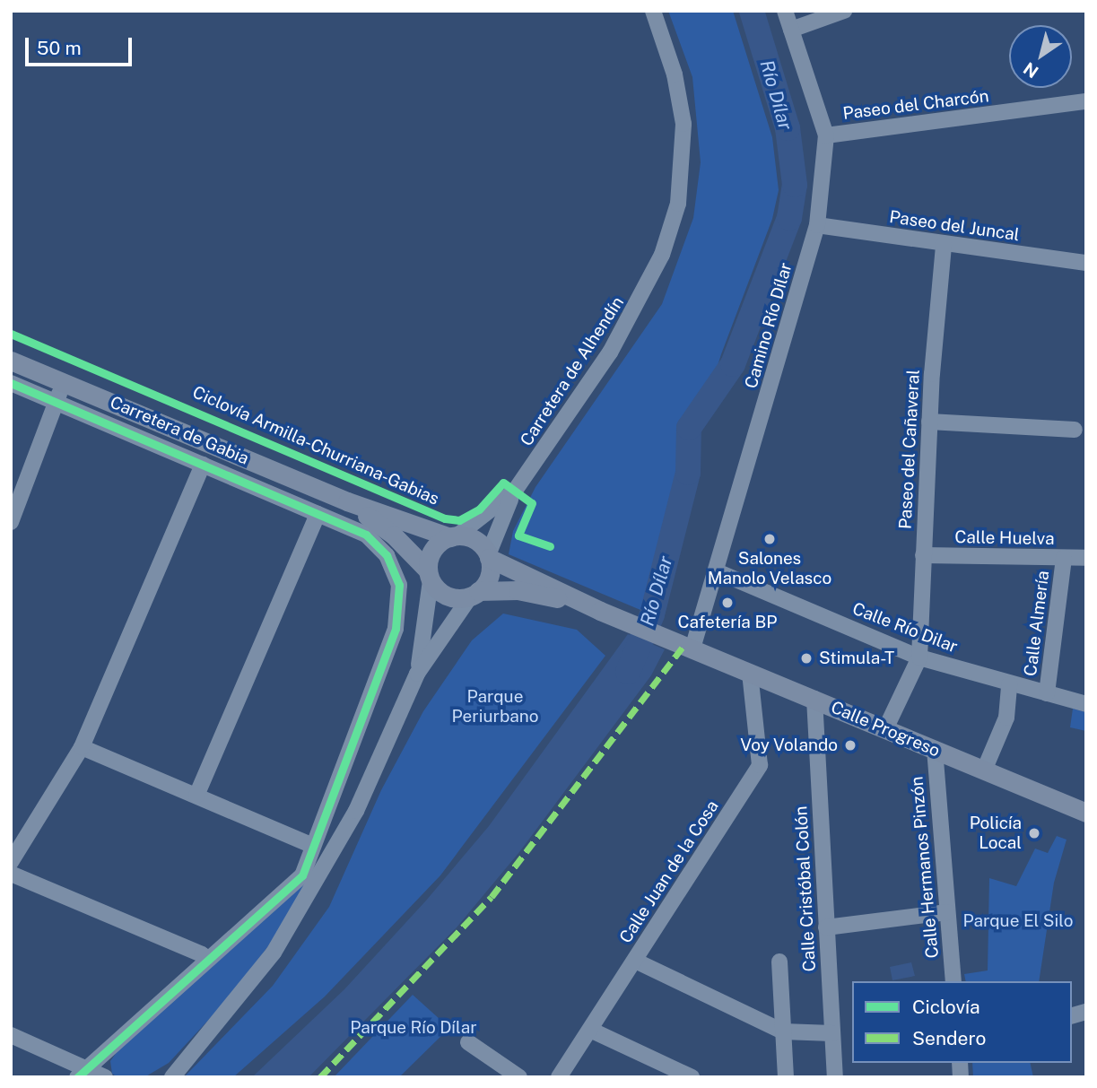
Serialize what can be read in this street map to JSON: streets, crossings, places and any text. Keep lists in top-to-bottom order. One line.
{"streets":{"main road":["Carretera de Gabia","Calle Progreso"],"street":["Paseo del Charcón","Paseo del Juncal","Camino Río Dílar","Carretera de Alhendín","Paseo del Cañaveral","Calle Huelva","Calle Almería","Calle Río Dilar","Calle Hermanos Pinzón","Calle Juan de la Cosa","Calle Cristóbal Colón"],"cycle path":["Ciclovía Armilla-Churriana-Gabias"]},"crossings":[["Paseo del Charcón","Camino Río Dílar"],["Paseo del Juncal","Camino Río Dílar"],["Paseo del Juncal","Paseo del Cañaveral"],["Camino Río Dílar","Calle Río Dilar"],["Camino Río Dílar","Calle Progreso"],["Paseo del Cañaveral","Calle Huelva"],["Paseo del Cañaveral","Calle Río Dilar"],["Calle Huelva","Calle Almería"],["Calle Almería","Calle Río Dilar"],["Calle Progreso","Calle Hermanos Pinzón"],["Calle Progreso","Calle Juan de la Cosa"],["Calle Progreso","Calle Cristóbal Colón"]],"water":["Río Dílar"],"parks":["Parque Periurbano","Parque El Silo","Parque Río Dílar"],"places":["Salones Manolo Velasco","Cafetería BP","Stimula-T","Voy Volando","Policía Local"],"legend":["Ciclovía","Sendero"],"scale_bar":"50 m","north":"bottom left"}
